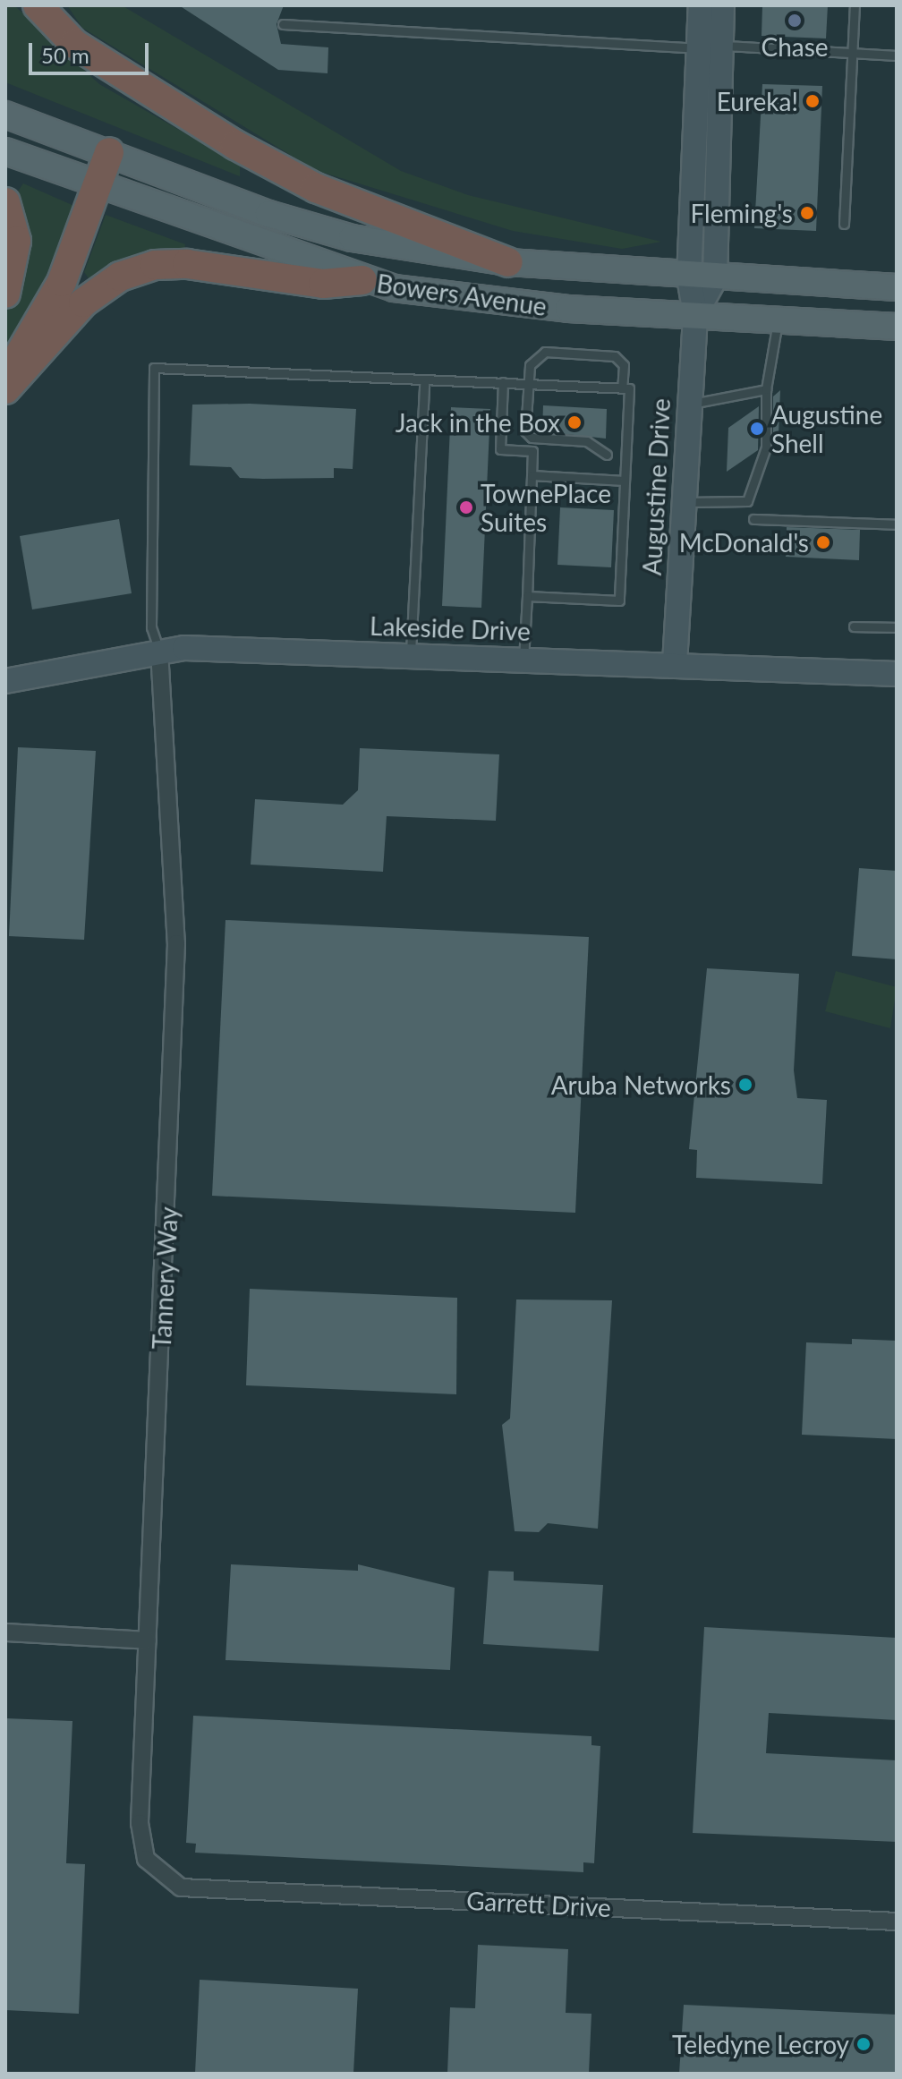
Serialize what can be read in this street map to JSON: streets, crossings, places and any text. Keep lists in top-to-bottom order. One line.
{"streets":{"main road":["Bowers Avenue"],"street":["Augustine Drive","Lakeside Drive","Tannery Way","Garrett Drive"]},"crossings":[["Bowers Avenue","Augustine Drive"],["Augustine Drive","Lakeside Drive"],["Lakeside Drive","Tannery Way"],["Tannery Way","Garrett Drive"]],"places":["Chase","Eureka!","Fleming's","Jack in the Box","Augustine Shell","TownePlace Suites","McDonald's","Aruba Networks","Teledyne Lecroy"],"scale_bar":"50 m"}
